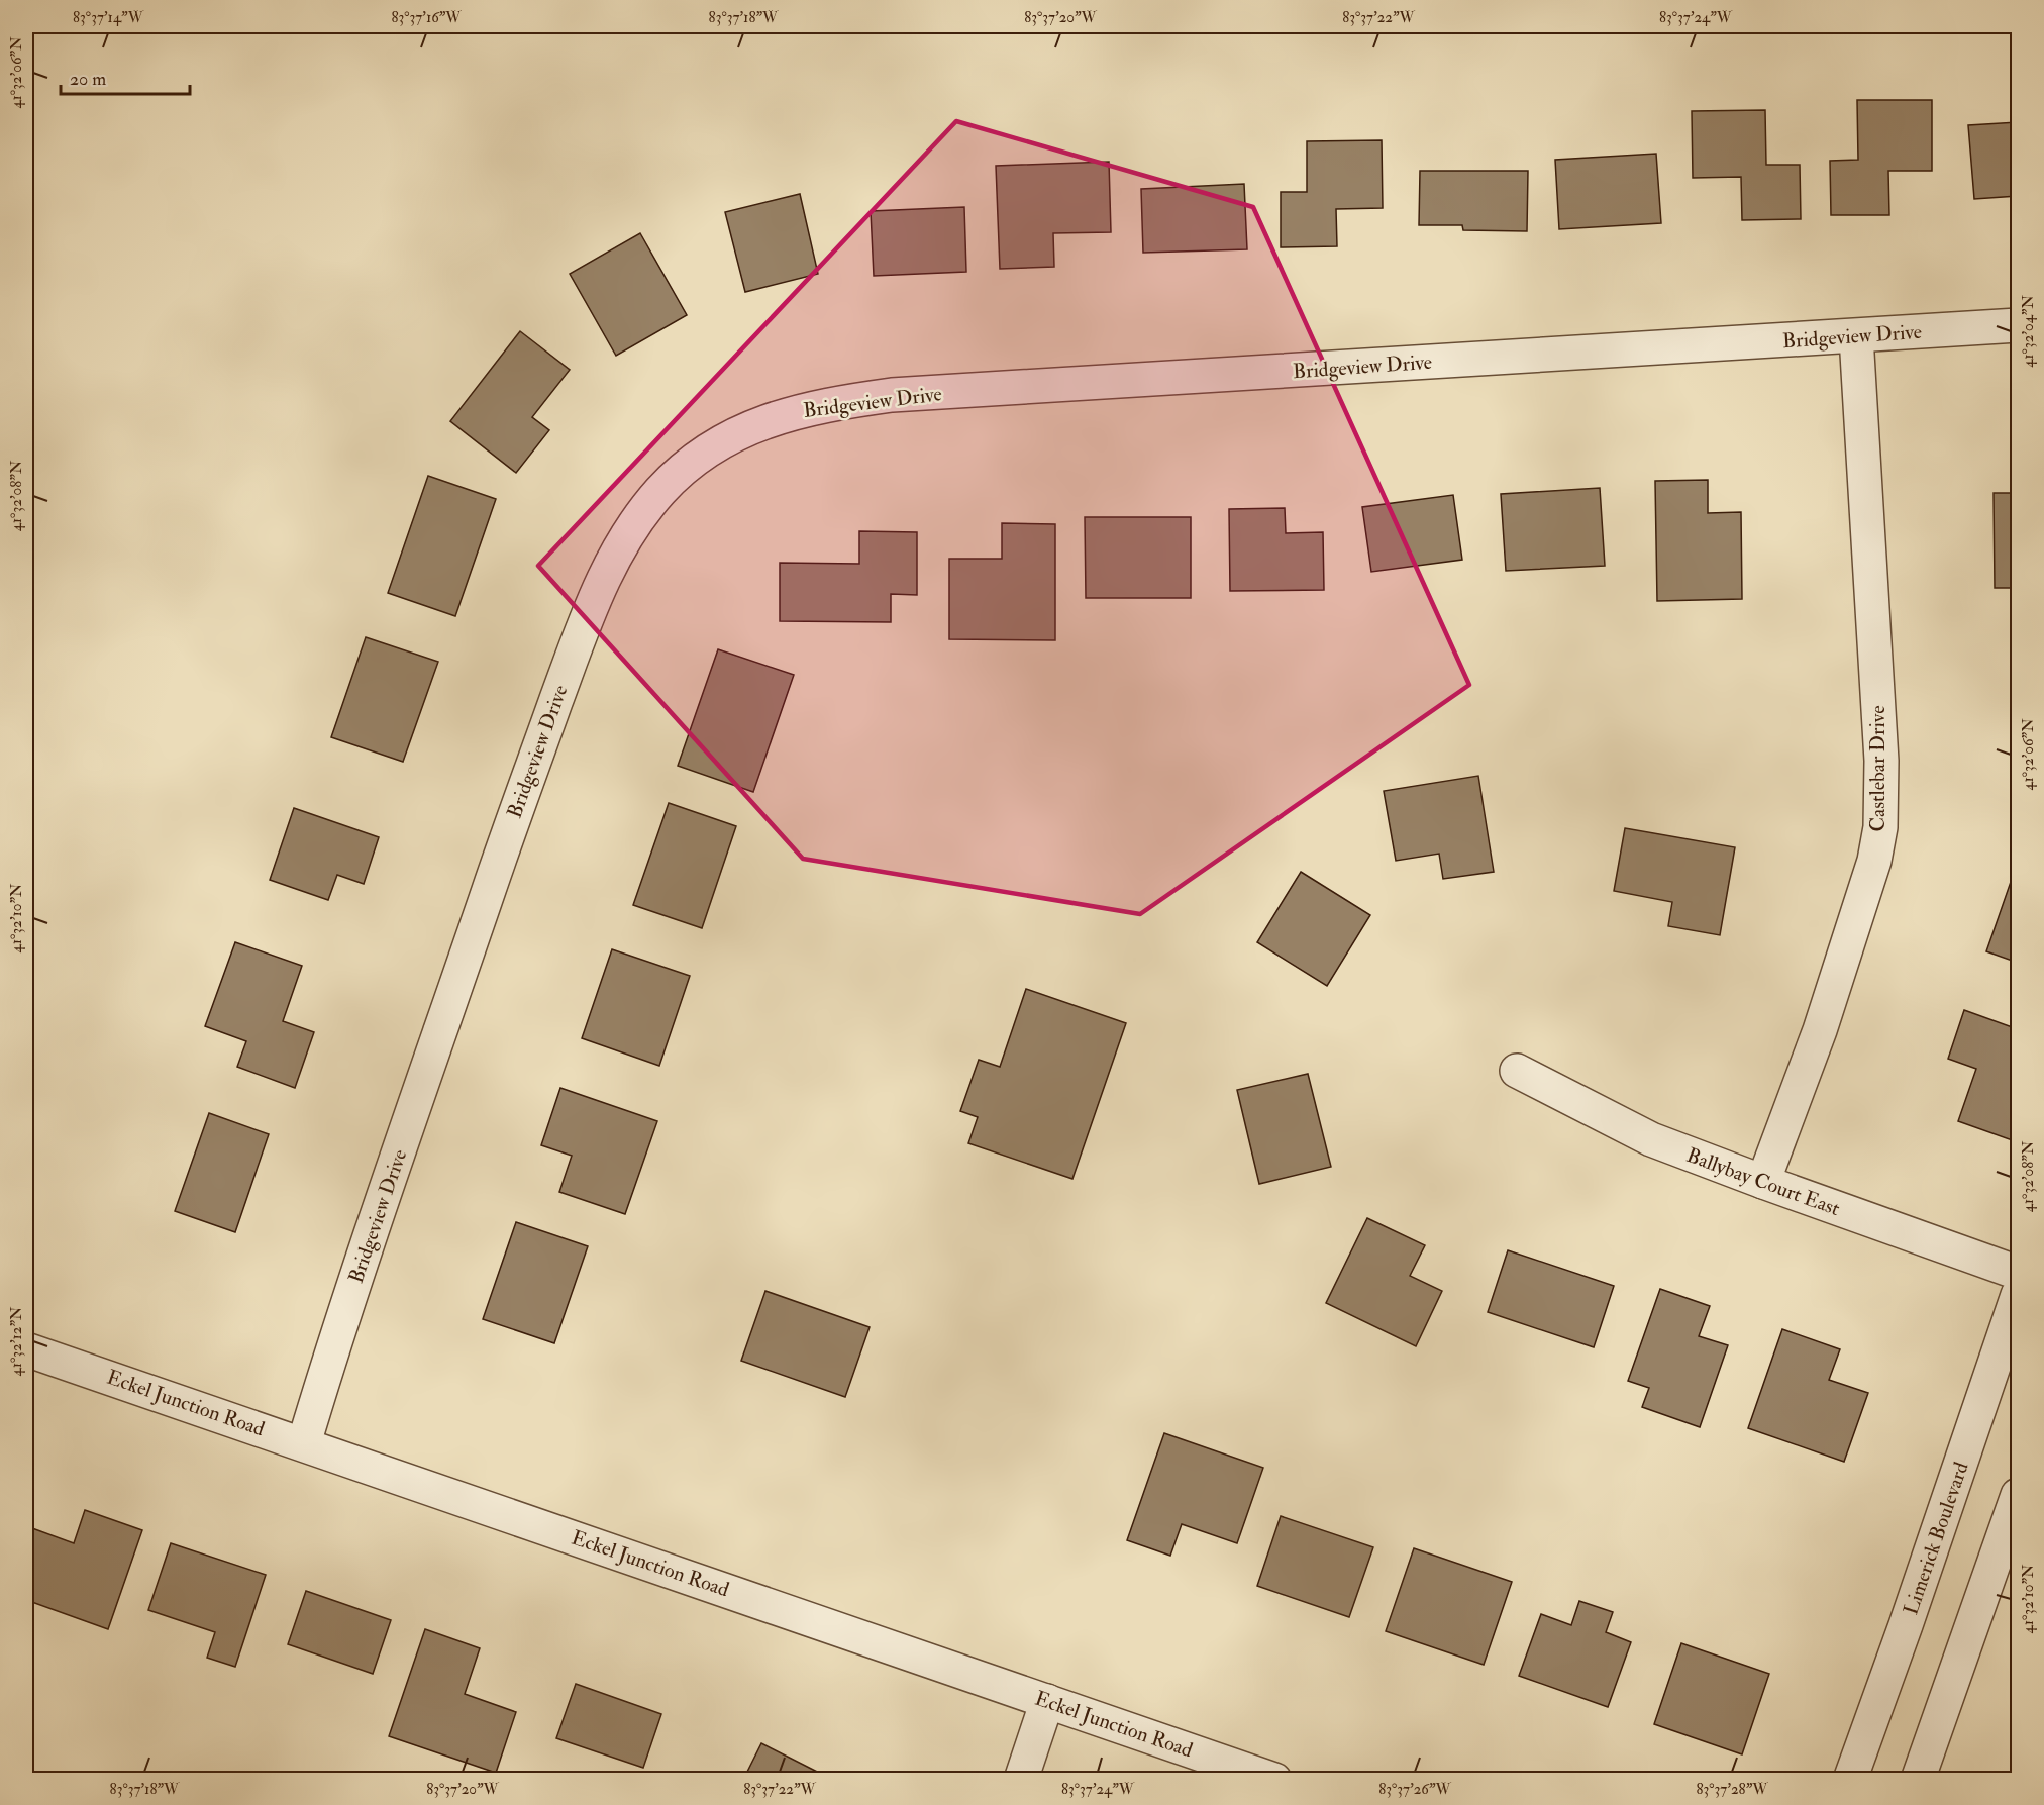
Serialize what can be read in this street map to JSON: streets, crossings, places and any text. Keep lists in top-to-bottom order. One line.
{"streets":{"street":["Bridgeview Drive","Castlebar Drive","Ballybay Court East","Eckel Junction Road","Limerick Boulevard"]},"crossings":[["Bridgeview Drive","Castlebar Drive"],["Bridgeview Drive","Eckel Junction Road"],["Castlebar Drive","Ballybay Court East"]],"scale_bar":"20 m","coordinates":["83°37'14\"W","83°37'16\"W","83°37'18\"W","83°37'20\"W","83°37'22\"W","83°37'24\"W","41°32'06\"N","41°32'04\"N","41°32'08\"N","41°32'10\"N","41°32'12\"N","83°37'26\"W","83°37'28\"W"]}
